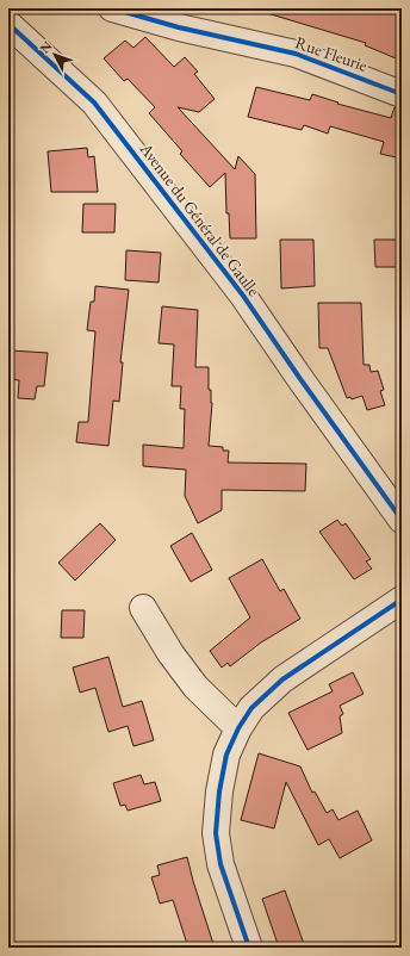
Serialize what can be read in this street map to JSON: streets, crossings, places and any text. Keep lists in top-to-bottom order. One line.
{"streets":{"street":["Rue Fleurie","Avenue du Général de Gaulle"]},"north":"top left"}
